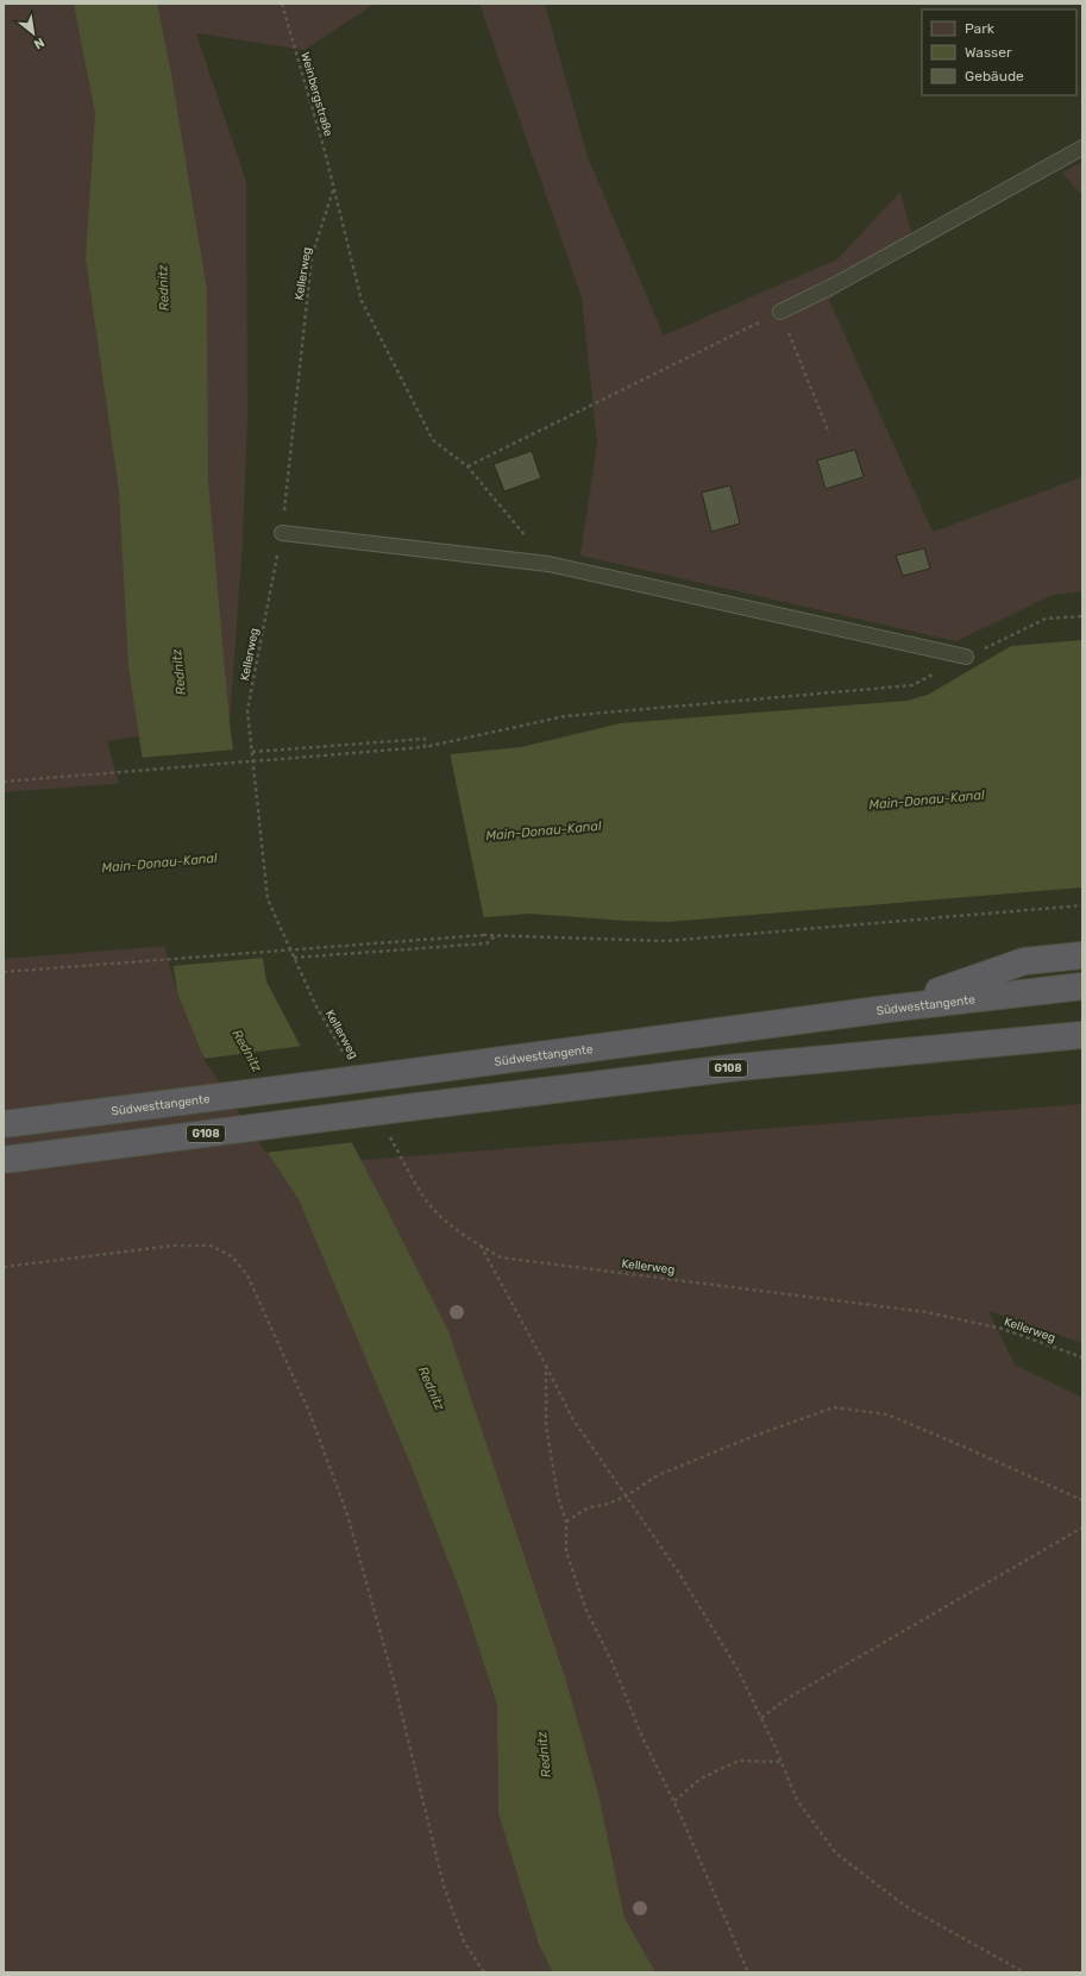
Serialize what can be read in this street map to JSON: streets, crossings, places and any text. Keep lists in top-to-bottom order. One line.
{"streets":{"highway":["Südwesttangente","G108"],"path":["Weinbergstraße","Kellerweg"]},"crossings":[["Weinbergstraße","Kellerweg"]],"water":["Rednitz","Main-Donau-Kanal"],"legend":["Park","Wasser","Gebäude"],"north":"bottom right"}
